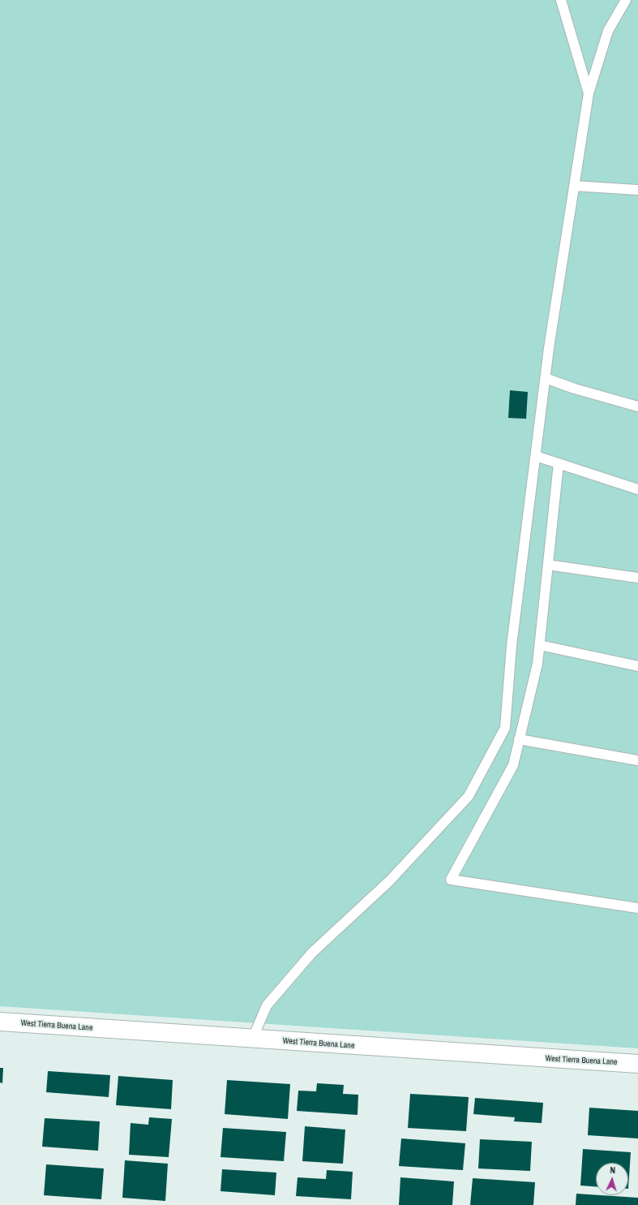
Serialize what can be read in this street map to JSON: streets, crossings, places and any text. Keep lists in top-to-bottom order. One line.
{"streets":{"street":["West Tierra Buena Lane"]},"north":"top"}
